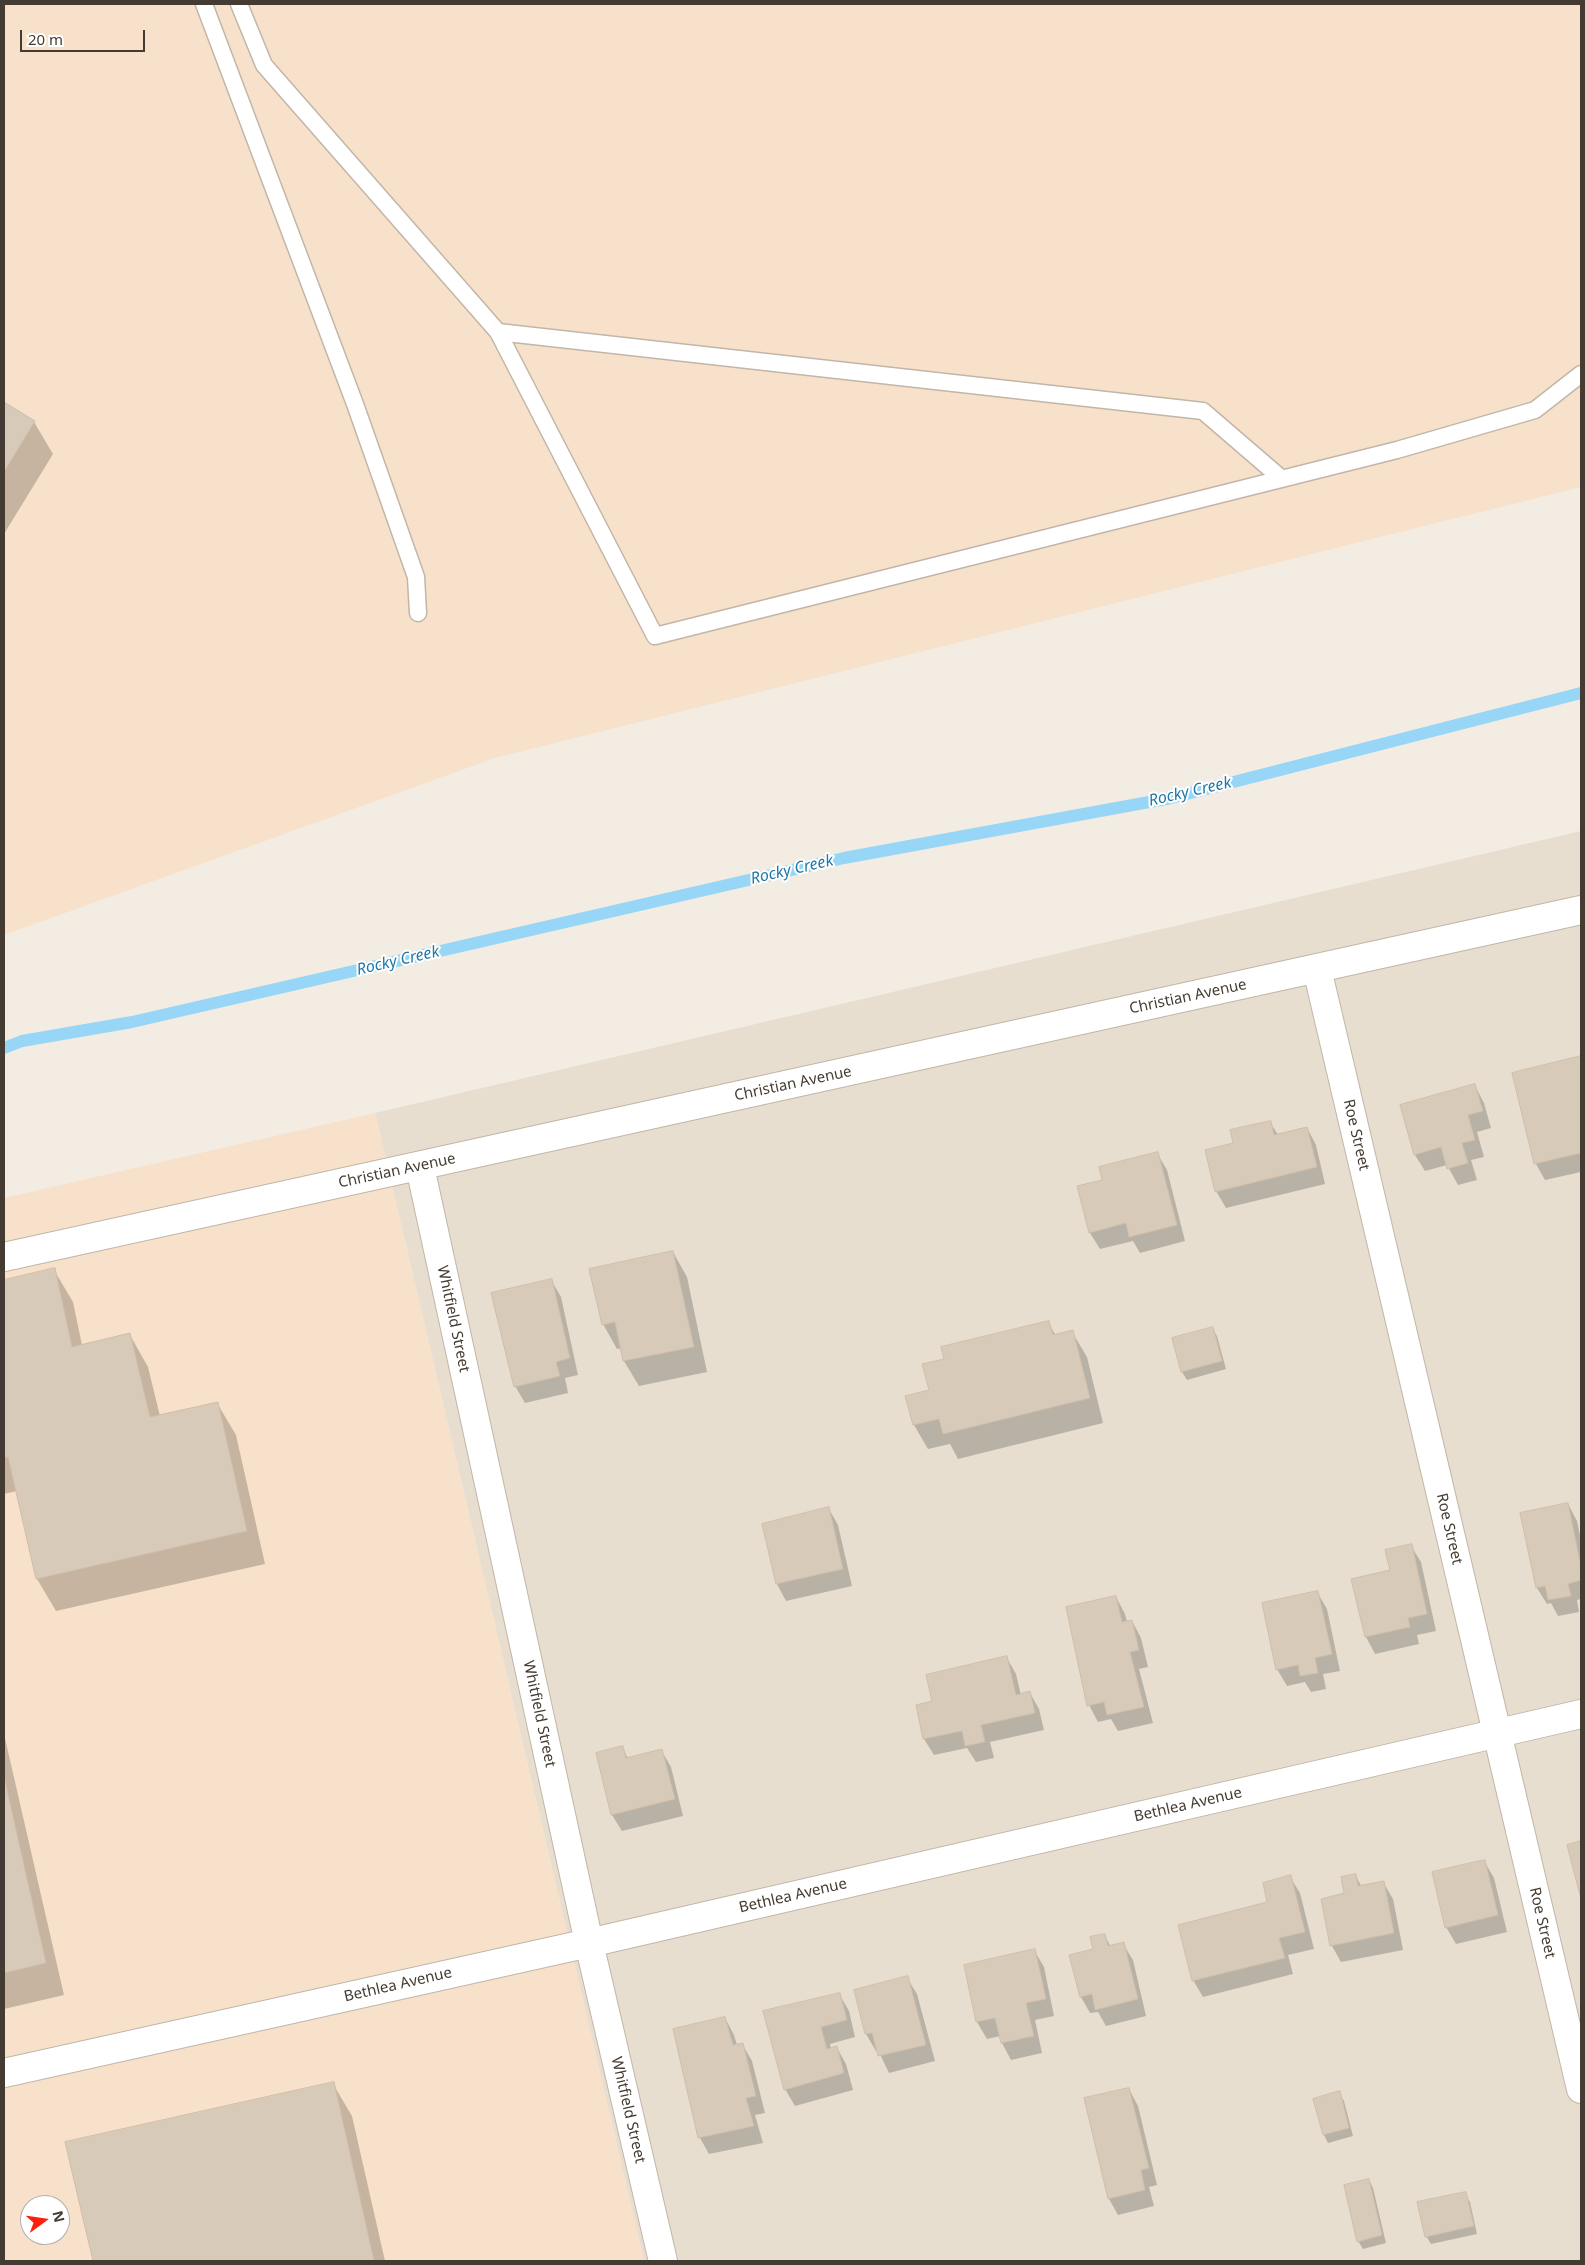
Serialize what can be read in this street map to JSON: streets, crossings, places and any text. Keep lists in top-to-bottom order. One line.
{"streets":{"street":["Christian Avenue","Roe Street","Whitfield Street","Bethlea Avenue"]},"crossings":[["Christian Avenue","Roe Street"],["Christian Avenue","Whitfield Street"],["Roe Street","Bethlea Avenue"],["Whitfield Street","Bethlea Avenue"]],"water":["Rocky Creek"],"scale_bar":"20 m","north":"right"}
